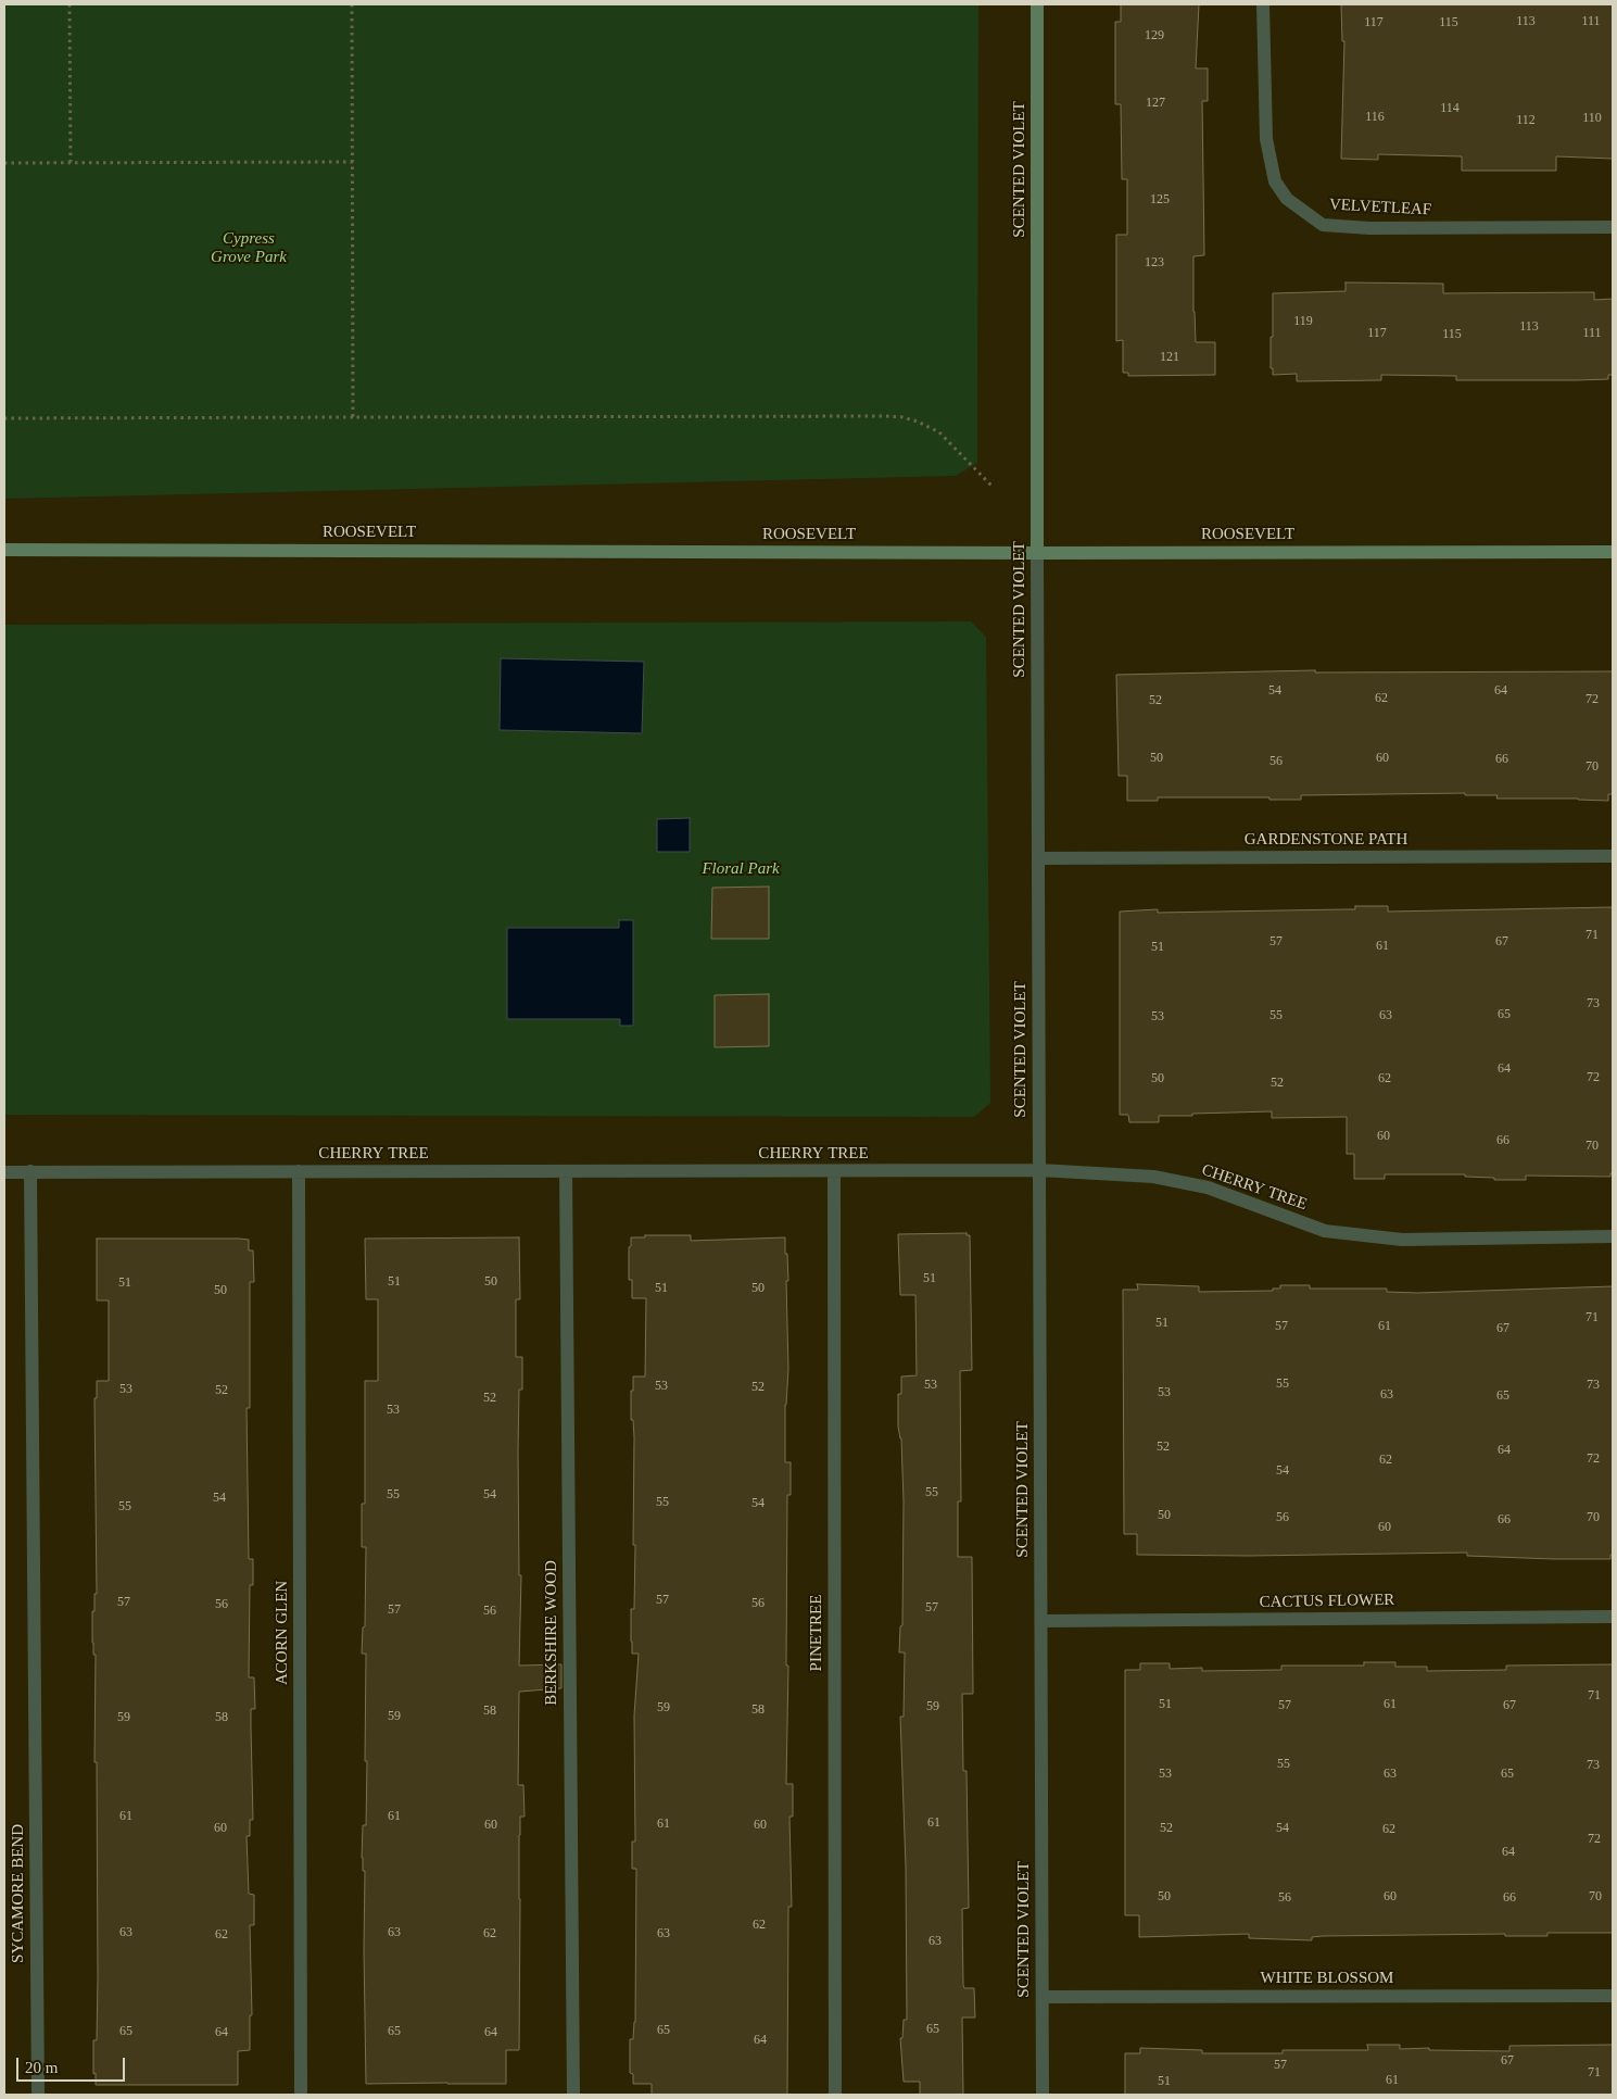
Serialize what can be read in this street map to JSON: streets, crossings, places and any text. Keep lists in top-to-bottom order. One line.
{"streets":{"street":["SCENTED VIOLET","VELVETLEAF","ROOSEVELT","GARDENSTONE PATH","CHERRY TREE","CACTUS FLOWER","ACORN GLEN","BERKSHIRE WOOD","PINETREE","SYCAMORE BEND","WHITE BLOSSOM"]},"crossings":[["SCENTED VIOLET","ROOSEVELT"],["SCENTED VIOLET","GARDENSTONE PATH"],["SCENTED VIOLET","CHERRY TREE"],["SCENTED VIOLET","CACTUS FLOWER"],["SCENTED VIOLET","WHITE BLOSSOM"],["CHERRY TREE","ACORN GLEN"],["CHERRY TREE","BERKSHIRE WOOD"],["CHERRY TREE","PINETREE"],["CHERRY TREE","SYCAMORE BEND"]],"parks":["Cypress Grove Park","Floral Park"],"house_numbers":["113","111","117","115","129","127","114","116","110","112","125","123","119","113","117","111","115","121","54","64","62","72","52","50","60","66","56","70","71","57","67","61","51","73","65","55","63","53","64","72","50","62","52","60","66","70","51","51","50","51","51","50","50","71","51","57","61","67","55","53","73","53","52","53","52","53","63","65","52","53","52","64","72","62","54","55","55","54","54","55","54","55","50","56","70","66","60","57","57","56","56","57","57","56","71","51","61","57","67","59","59","58","58","59","59","58","55","73","53","63","65","61","61","61","61","60","60","60","52","54","62","72","64","50","60","70","56","66","62","63","63","62","63","62","63","65","65","65","65","64","64","64","67","57","71","61","51"],"scale_bar":"20 m"}
